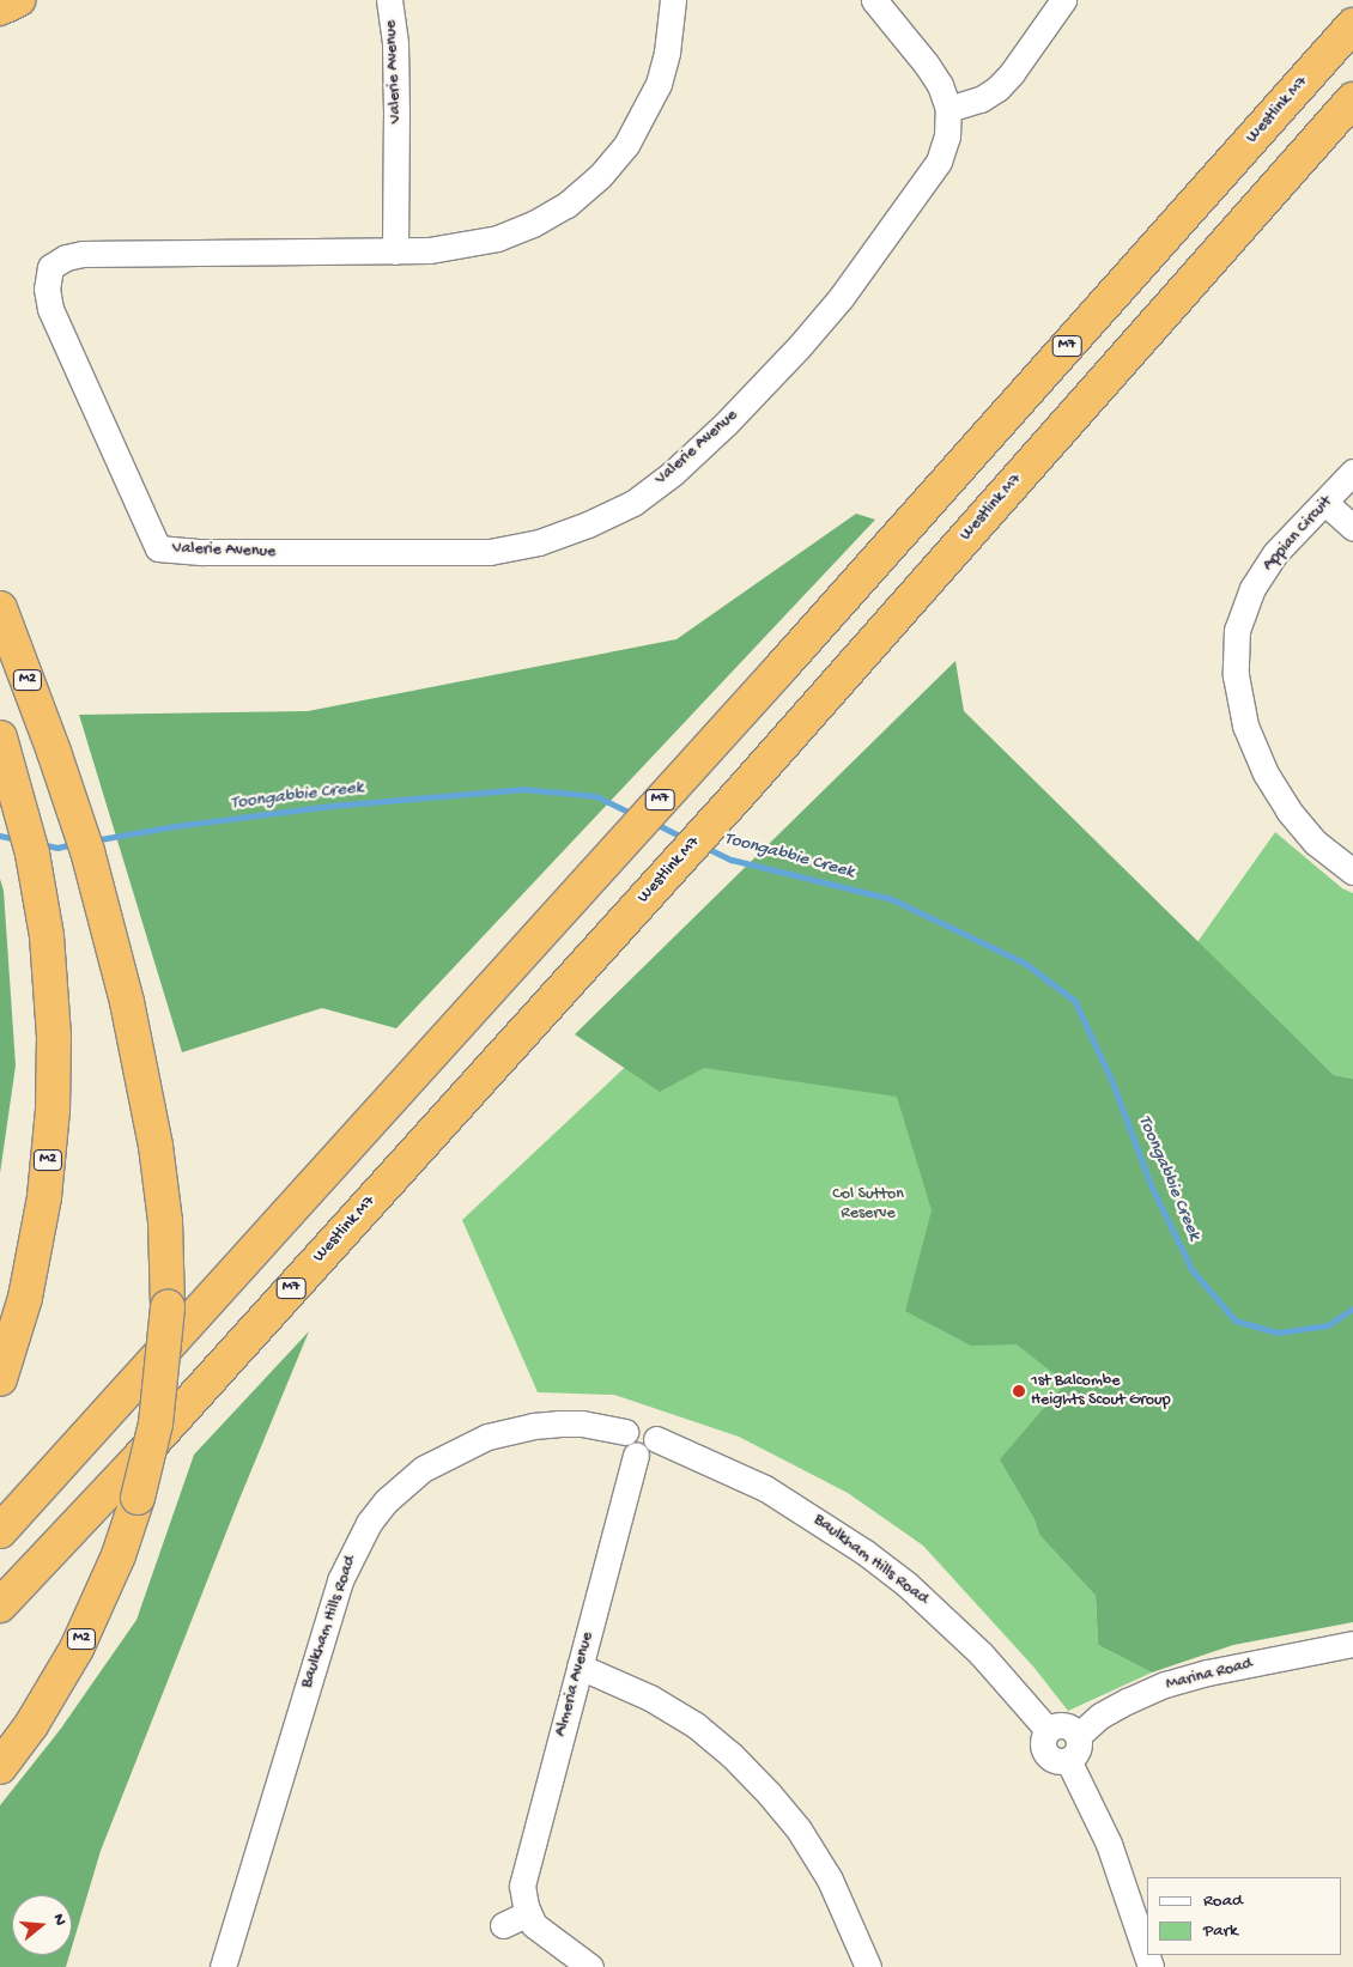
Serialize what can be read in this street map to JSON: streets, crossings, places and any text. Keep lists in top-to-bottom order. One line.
{"streets":{"highway":["Westlink M7","M7","M2"],"street":["Valerie Avenue","Appian Circuit","Baulkham Hills Road","Marina Road","Almeria Avenue"]},"crossings":[["Baulkham Hills Road","Marina Road"],["Baulkham Hills Road","Almeria Avenue"]],"water":["Toongabbie Creek"],"parks":["Col Sutton Reserve"],"places":["1st Balcombe Heights Scout Group"],"legend":["Road","Park"],"north":"right"}
